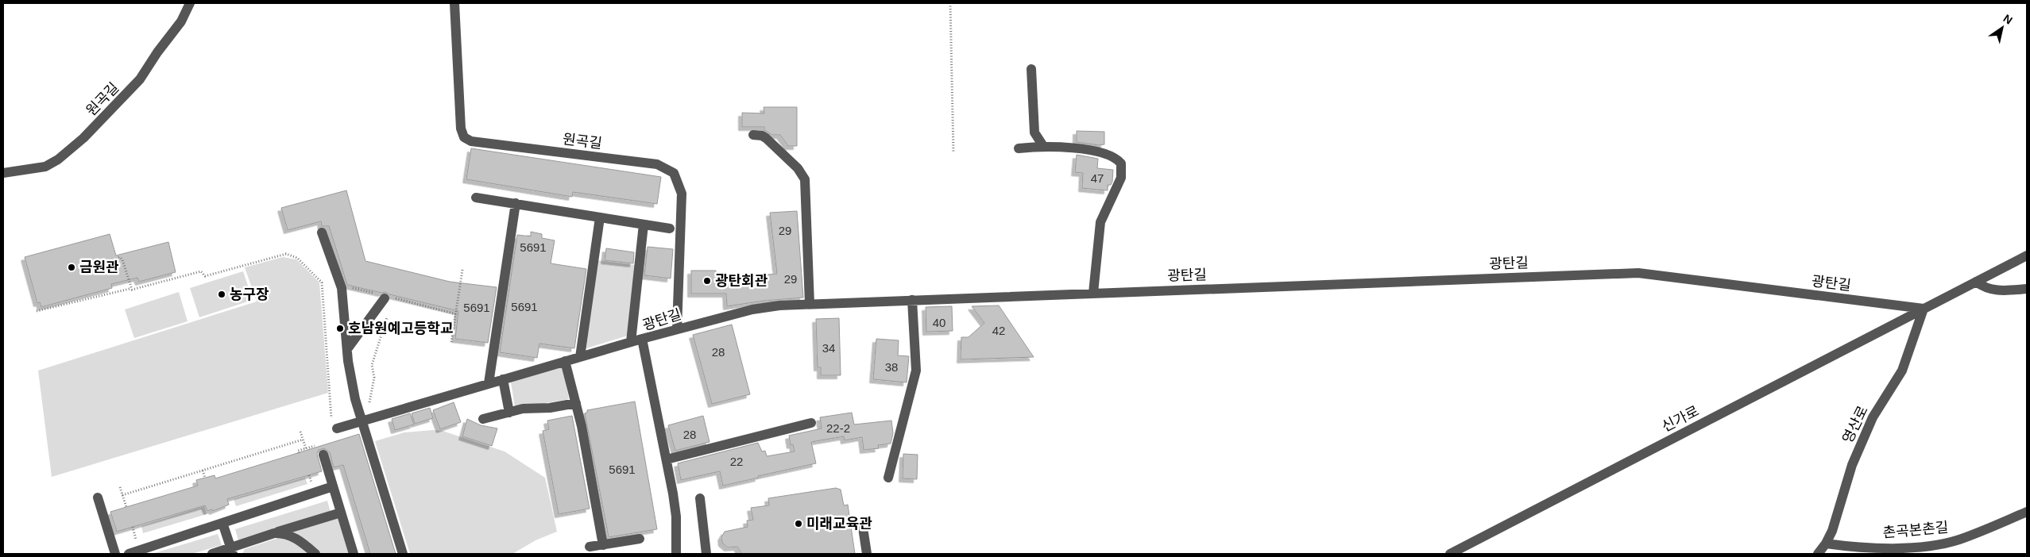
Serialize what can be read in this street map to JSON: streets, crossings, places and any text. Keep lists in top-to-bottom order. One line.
{"streets":{"street":["원곡길","광탄길","신가로","영산로","촌곡본촌길"]},"crossings":[["원곡길","광탄길"],["광탄길","신가로"],["광탄길","영산로"],["신가로","영산로"],["영산로","촌곡본촌길"]],"places":["금원관","광탄회관","농구장","호남원예고등학교","미래교육관"],"house_numbers":["47","29","5691","29","5691","5691","40","42","34","28","38","22-2","28","22","5691"],"north":"top right"}
